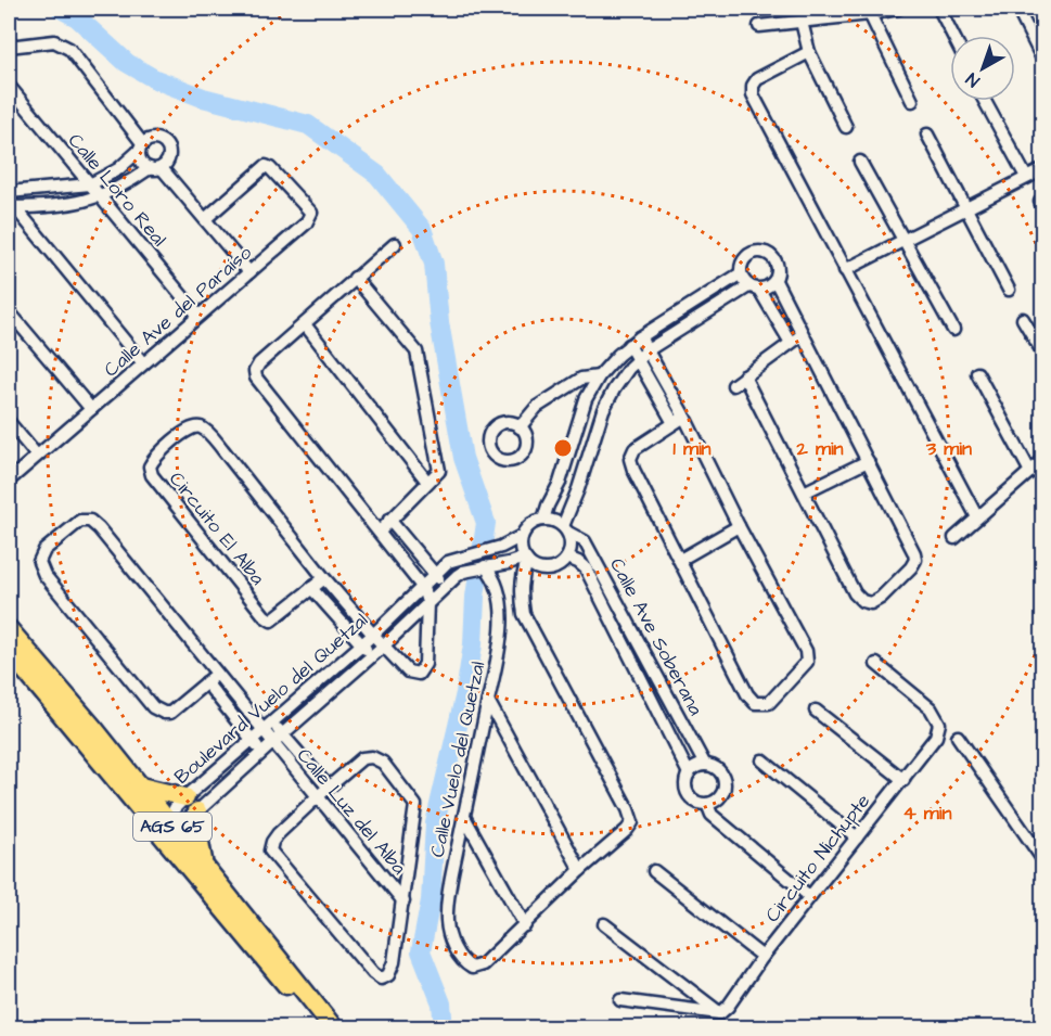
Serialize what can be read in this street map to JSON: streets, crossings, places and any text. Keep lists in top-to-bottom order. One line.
{"streets":{"main road":["AGS 65"],"street":["Calle Loro Real","Calle Ave del Paraíso","Circuito El Alba","Calle Ave Soberana","Boulevard Vuelo del Quetzal","Calle Vuelo del Quetzal","Calle Luz del Alba","Circuito Nichupte"]},"crossings":[["Calle Loro Real","Calle Ave del Paraíso"],["Circuito El Alba","Boulevard Vuelo del Quetzal"],["Calle Ave Soberana","Boulevard Vuelo del Quetzal"],["Boulevard Vuelo del Quetzal","Calle Vuelo del Quetzal"],["Boulevard Vuelo del Quetzal","Calle Luz del Alba"],["Boulevard Vuelo del Quetzal","AGS 65"]],"north":"bottom left","rings":["1 min","2 min","3 min","4 min"]}
